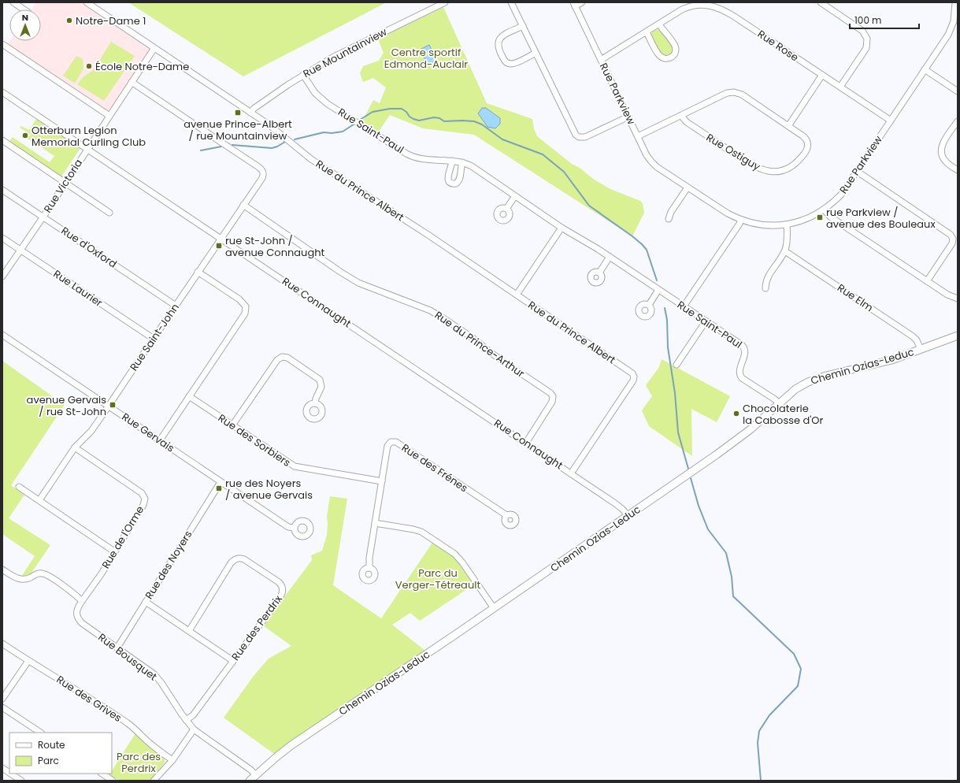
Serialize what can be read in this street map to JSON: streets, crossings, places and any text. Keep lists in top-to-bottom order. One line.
{"streets":{"street":["Rue Rose","Rue Mountainview","Rue Parkview","Rue Saint-Paul","Rue Ostiguy","Rue Victoria","Rue du Prince Albert","Rue d'Oxford","Rue Laurier","Rue Elm","Rue Connaught","Rue Saint-John","Rue du Prince-Arthur","Chemin Ozias-Leduc","Rue Gervais","Rue des Sorbiers","Rue des Frénes","Rue de l'Orme","Rue des Noyers","Rue des Perdrix","Rue Bousquet","Rue des Grives"]},"crossings":[["Rue Rose","Rue Parkview"],["Rue Mountainview","Rue Saint-Paul"],["Rue Mountainview","Rue du Prince Albert"],["Rue Parkview","Rue Ostiguy"],["Rue Saint-Paul","Chemin Ozias-Leduc"],["Rue Victoria","Rue du Prince Albert"],["Rue Victoria","Rue d'Oxford"],["Rue Victoria","Rue Laurier"],["Rue Victoria","Rue Connaught"],["Rue Victoria","Rue Saint-John"],["Rue du Prince Albert","Rue Connaught"],["Rue d'Oxford","Rue Saint-John"],["Rue Laurier","Rue Saint-John"],["Rue Elm","Chemin Ozias-Leduc"],["Rue Connaught","Rue Saint-John"],["Rue Connaught","Rue du Prince-Arthur"],["Rue Connaught","Chemin Ozias-Leduc"],["Rue Saint-John","Rue du Prince-Arthur"],["Rue Saint-John","Rue Gervais"],["Rue Saint-John","Rue de l'Orme"],["Chemin Ozias-Leduc","Rue Bousquet"],["Rue Gervais","Rue des Noyers"],["Rue des Sorbiers","Rue des Frénes"],["Rue de l'Orme","Rue Bousquet"],["Rue des Noyers","Rue Bousquet"],["Rue des Perdrix","Rue Bousquet"]],"parks":["Centre sportif Edmond-Auclair","Parc du Verger-Tétreault","Parc des Perdrix"],"places":{"other":["Notre-Dame 1","École Notre-Dame","Otterburn Legion Memorial Curling Club","Chocolaterie la Cabosse d'Or"],"transit":["avenue Prince-Albert / rue Mountainview","rue Parkview / avenue des Bouleaux","rue St-John / avenue Connaught","avenue Gervais / rue St-John","rue des Noyers / avenue Gervais"]},"legend":["Route","Parc"],"scale_bar":"100 m","north":"top"}
